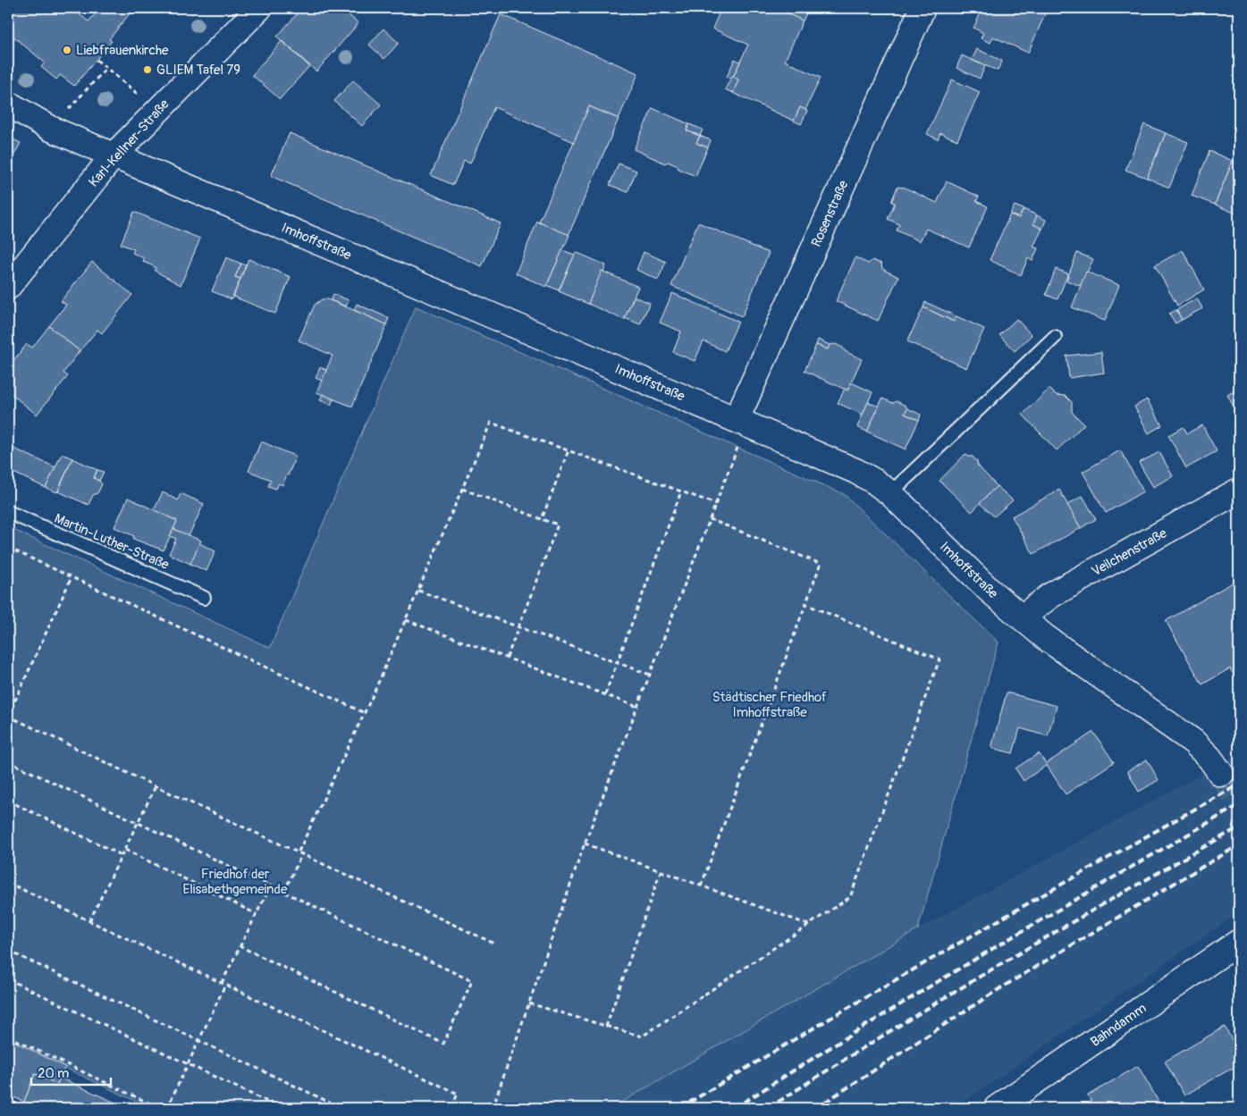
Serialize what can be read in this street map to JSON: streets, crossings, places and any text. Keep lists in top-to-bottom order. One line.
{"streets":{"street":["Karl-Kellner-Straße","Rosenstraße","Imhoffstraße","Veilchenstraße","Bahndamm"],"lane":["Martin-Luther-Straße"]},"crossings":[["Karl-Kellner-Straße","Imhoffstraße"],["Rosenstraße","Imhoffstraße"],["Imhoffstraße","Veilchenstraße"]],"parks":["Städtischer Friedhof Imhoffstraße","Friedhof der Elisabethgemeinde"],"places":["Liebfrauenkirche","GLIEM Tafel 79"],"scale_bar":"20 m"}
